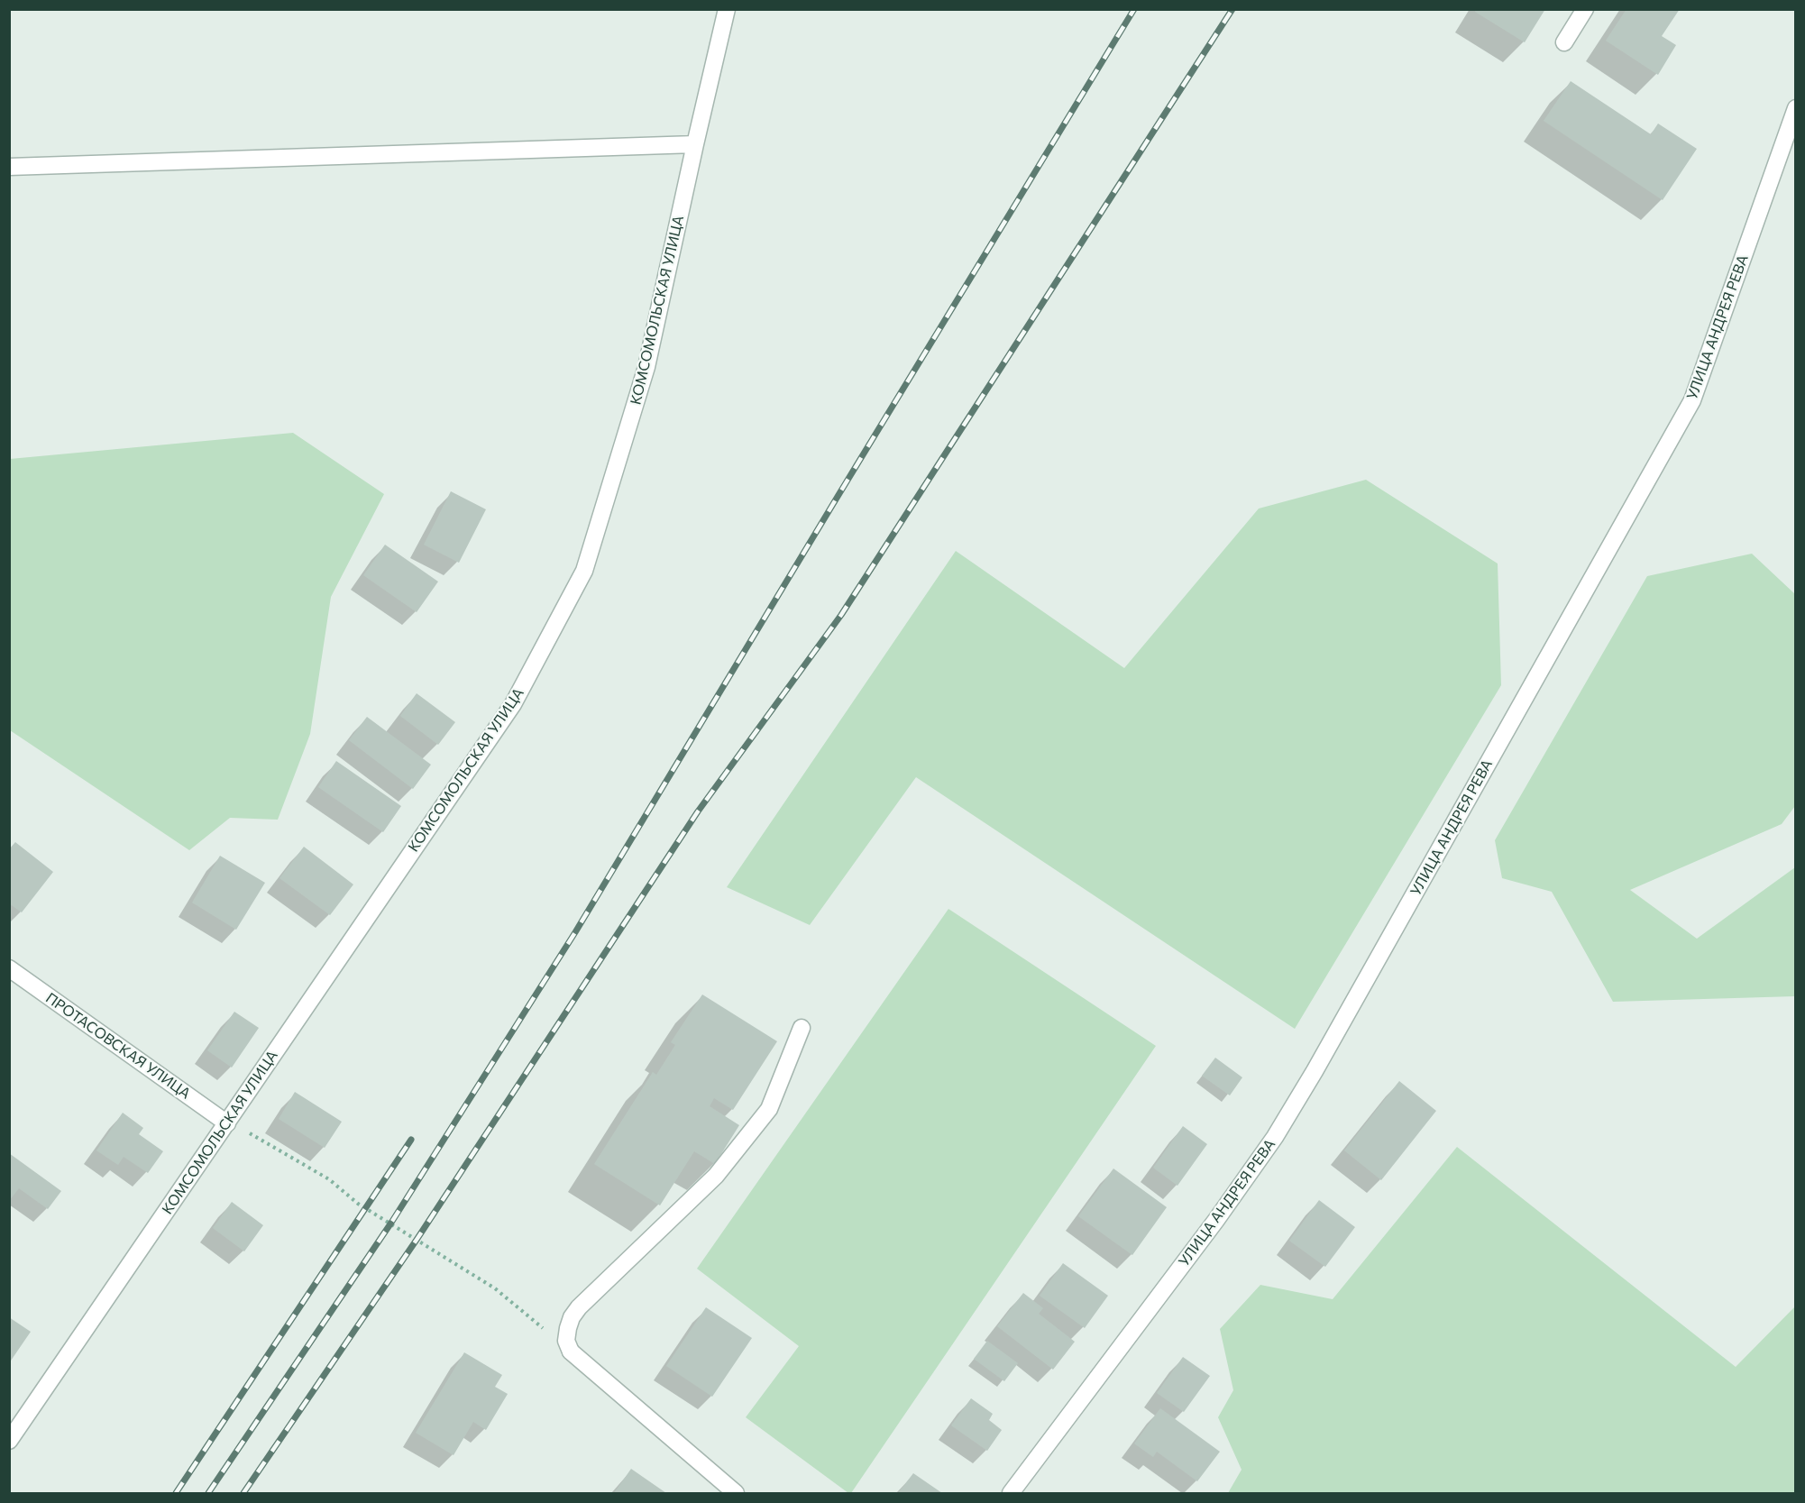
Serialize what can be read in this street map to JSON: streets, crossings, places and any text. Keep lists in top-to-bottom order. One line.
{"streets":{"street":["КОМСОМОЛЬСКАЯ УЛИЦА","УЛИЦА АНДРЕЯ РЕВА","ПРОТАСОВСКАЯ УЛИЦА"]},"crossings":[["КОМСОМОЛЬСКАЯ УЛИЦА","ПРОТАСОВСКАЯ УЛИЦА"]]}
